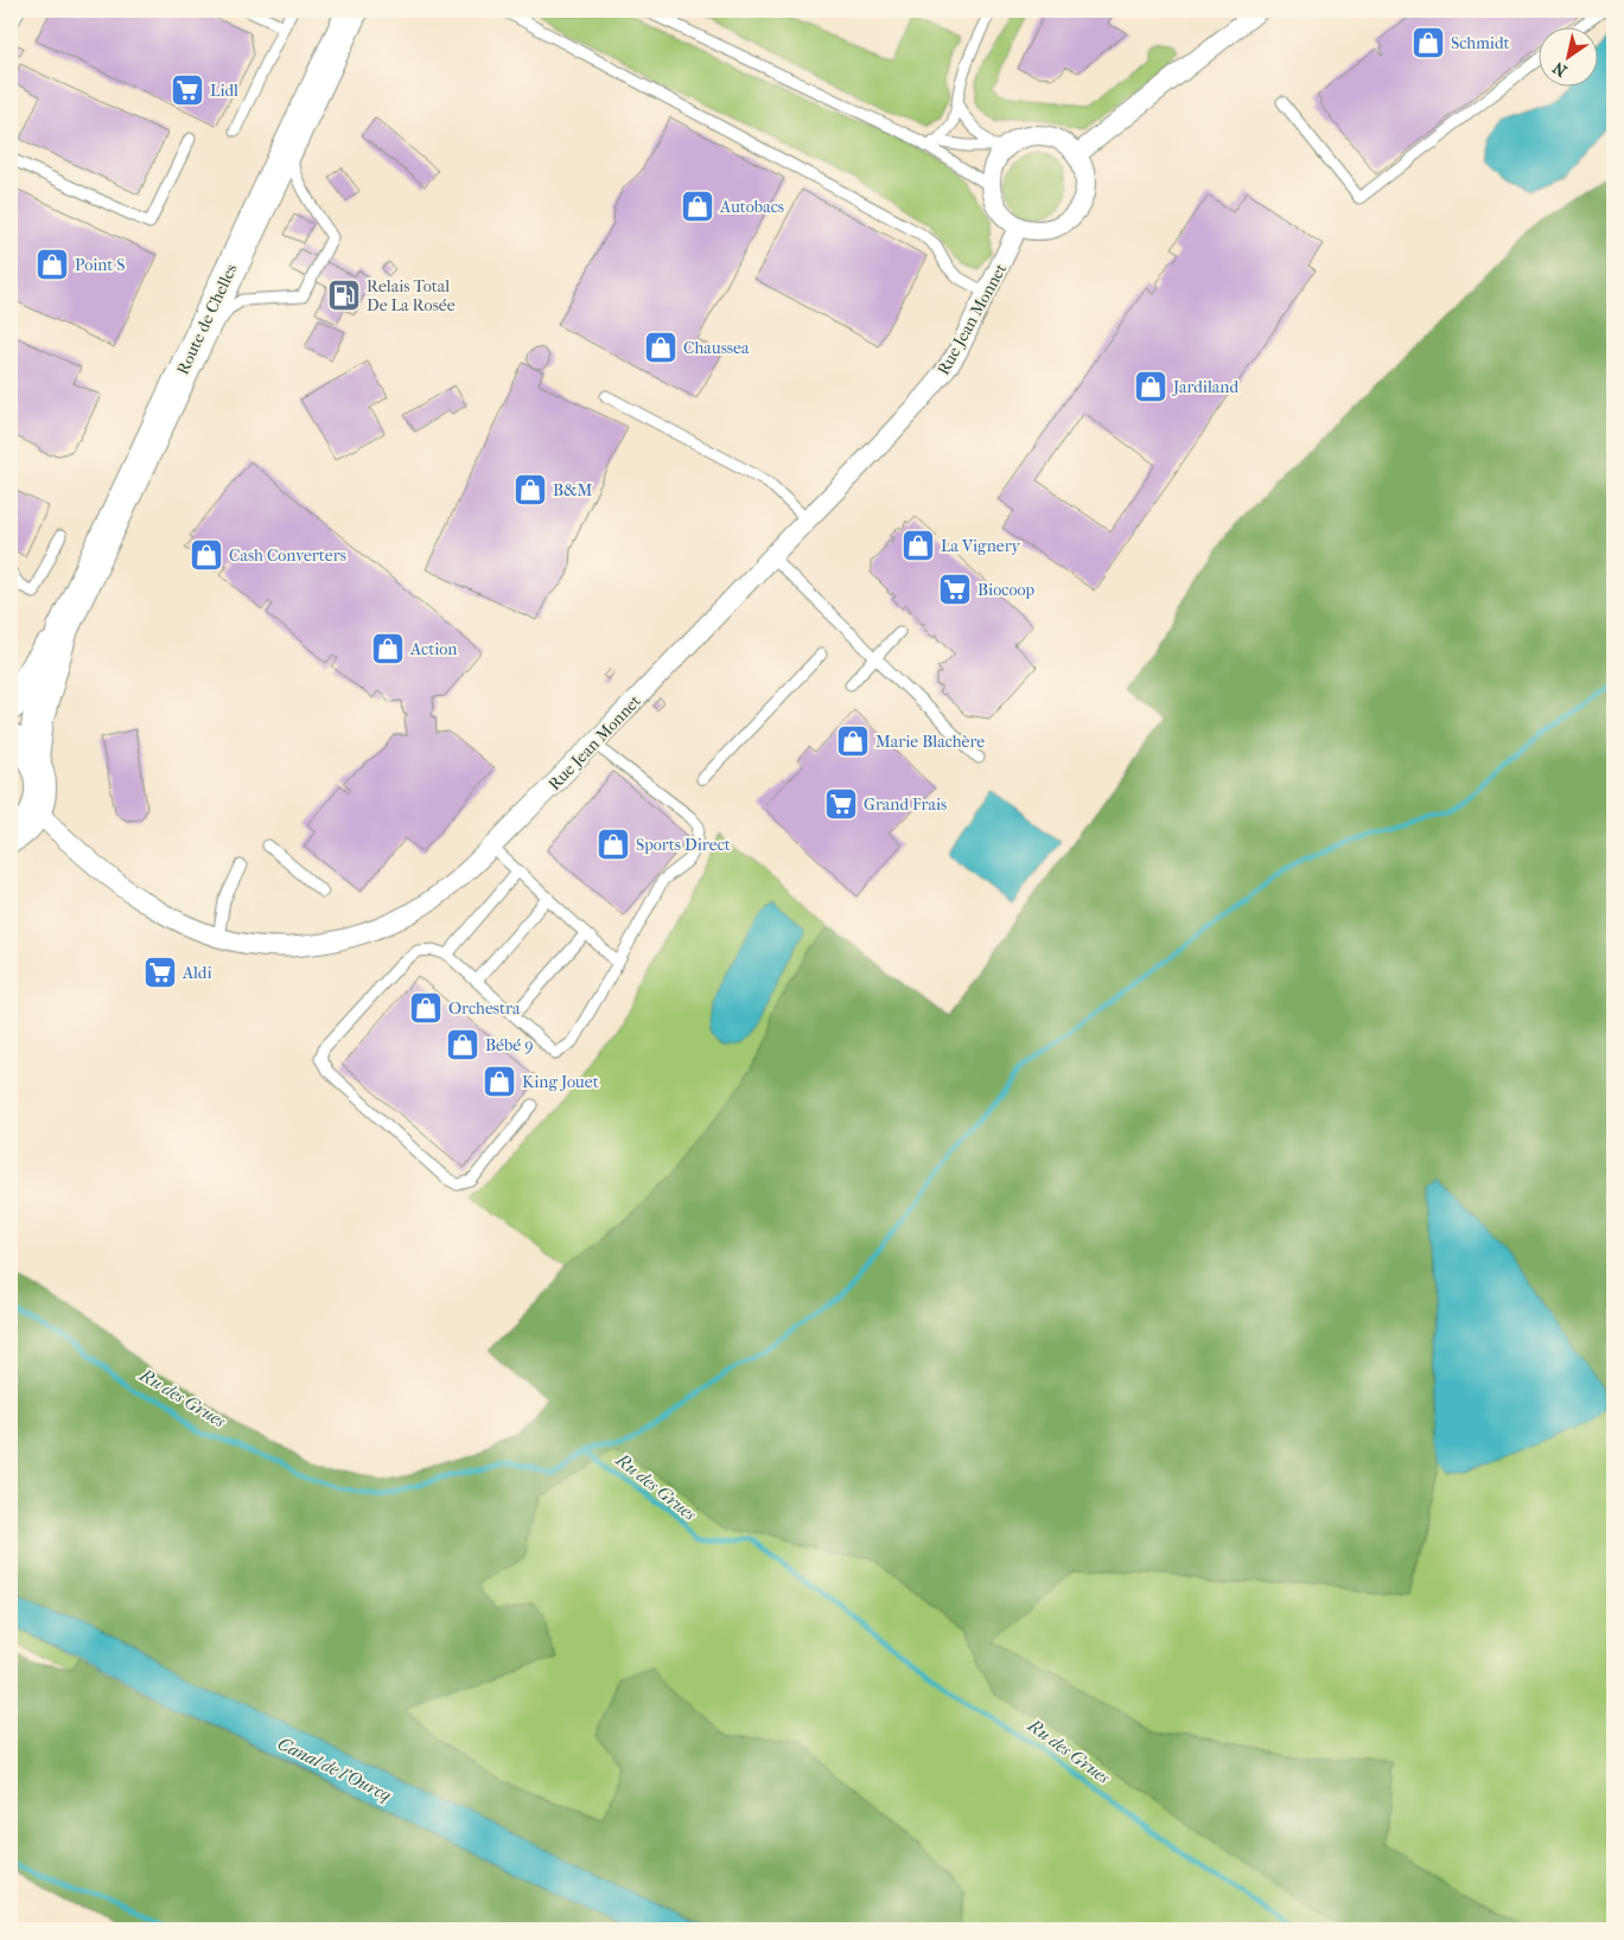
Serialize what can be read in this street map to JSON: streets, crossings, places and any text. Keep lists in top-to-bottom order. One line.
{"streets":{"main road":["Route de Chelles"],"street":["Rue Jean Monnet"]},"water":["Ru des Grues","Canal de l'Ourcq"],"places":{"shop":["Schmidt","Autobacs","Point S","Chaussea","Jardiland","B&M","La Vignery","Cash Converters","Action","Marie Blachère","Sports Direct","Orchestra","Bébé 9","King Jouet"],"supermarket":["Lidl","Biocoop","Grand Frais","Aldi"],"fuel station":["Relais Total De La Rosée"]},"north":"bottom left"}
